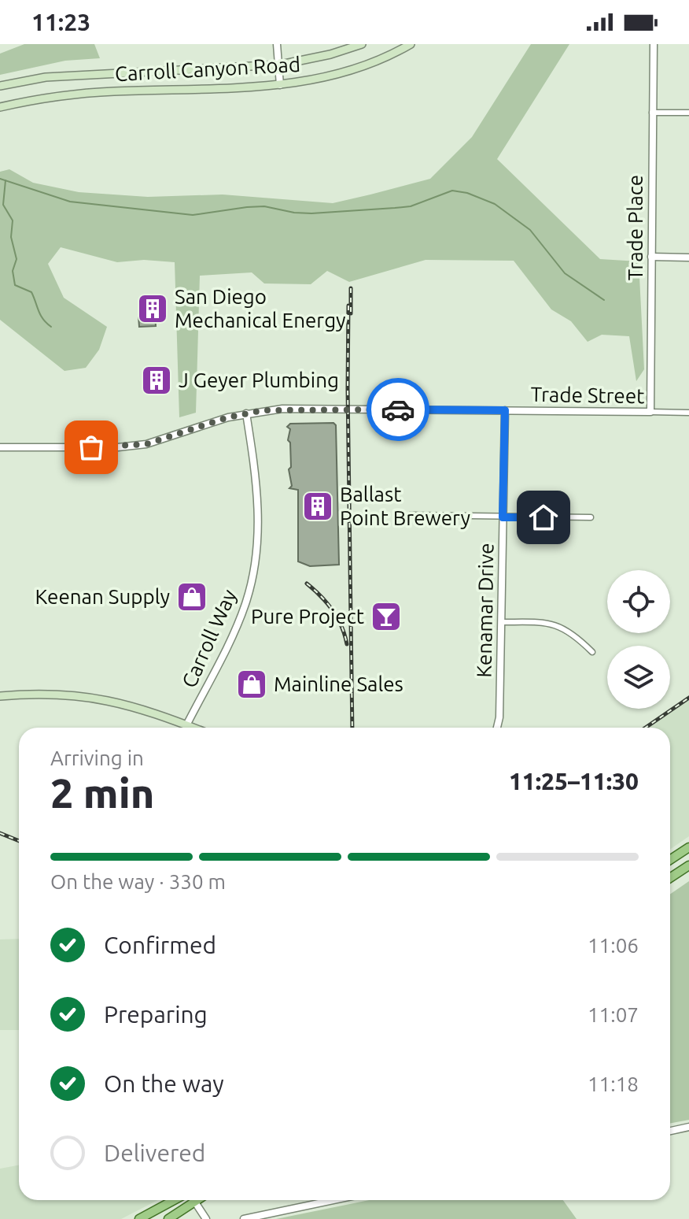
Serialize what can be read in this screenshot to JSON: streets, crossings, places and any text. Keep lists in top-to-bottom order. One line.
{"streets":{"main road":["Carroll Canyon Road"],"street":["Trade Place","Trade Street","Kenamar Drive","Carroll Way"]},"crossings":[["Trade Place","Trade Street"],["Trade Street","Kenamar Drive"],["Trade Street","Carroll Way"]],"places":{"building":["San Diego Mechanical Energy","J Geyer Plumbing","Ballast Point Brewery"],"shop":["Keenan Supply","Mainline Sales"],"bar":["Pure Project"]},"page":{"status":"11:23","heading":["2 min","Arriving in","11:25–11:30"],"bar":"On the way · 330 m","list":[["Confirmed","11:06"],["Preparing","11:07"],["On the way","11:18"],"Delivered"]}}
